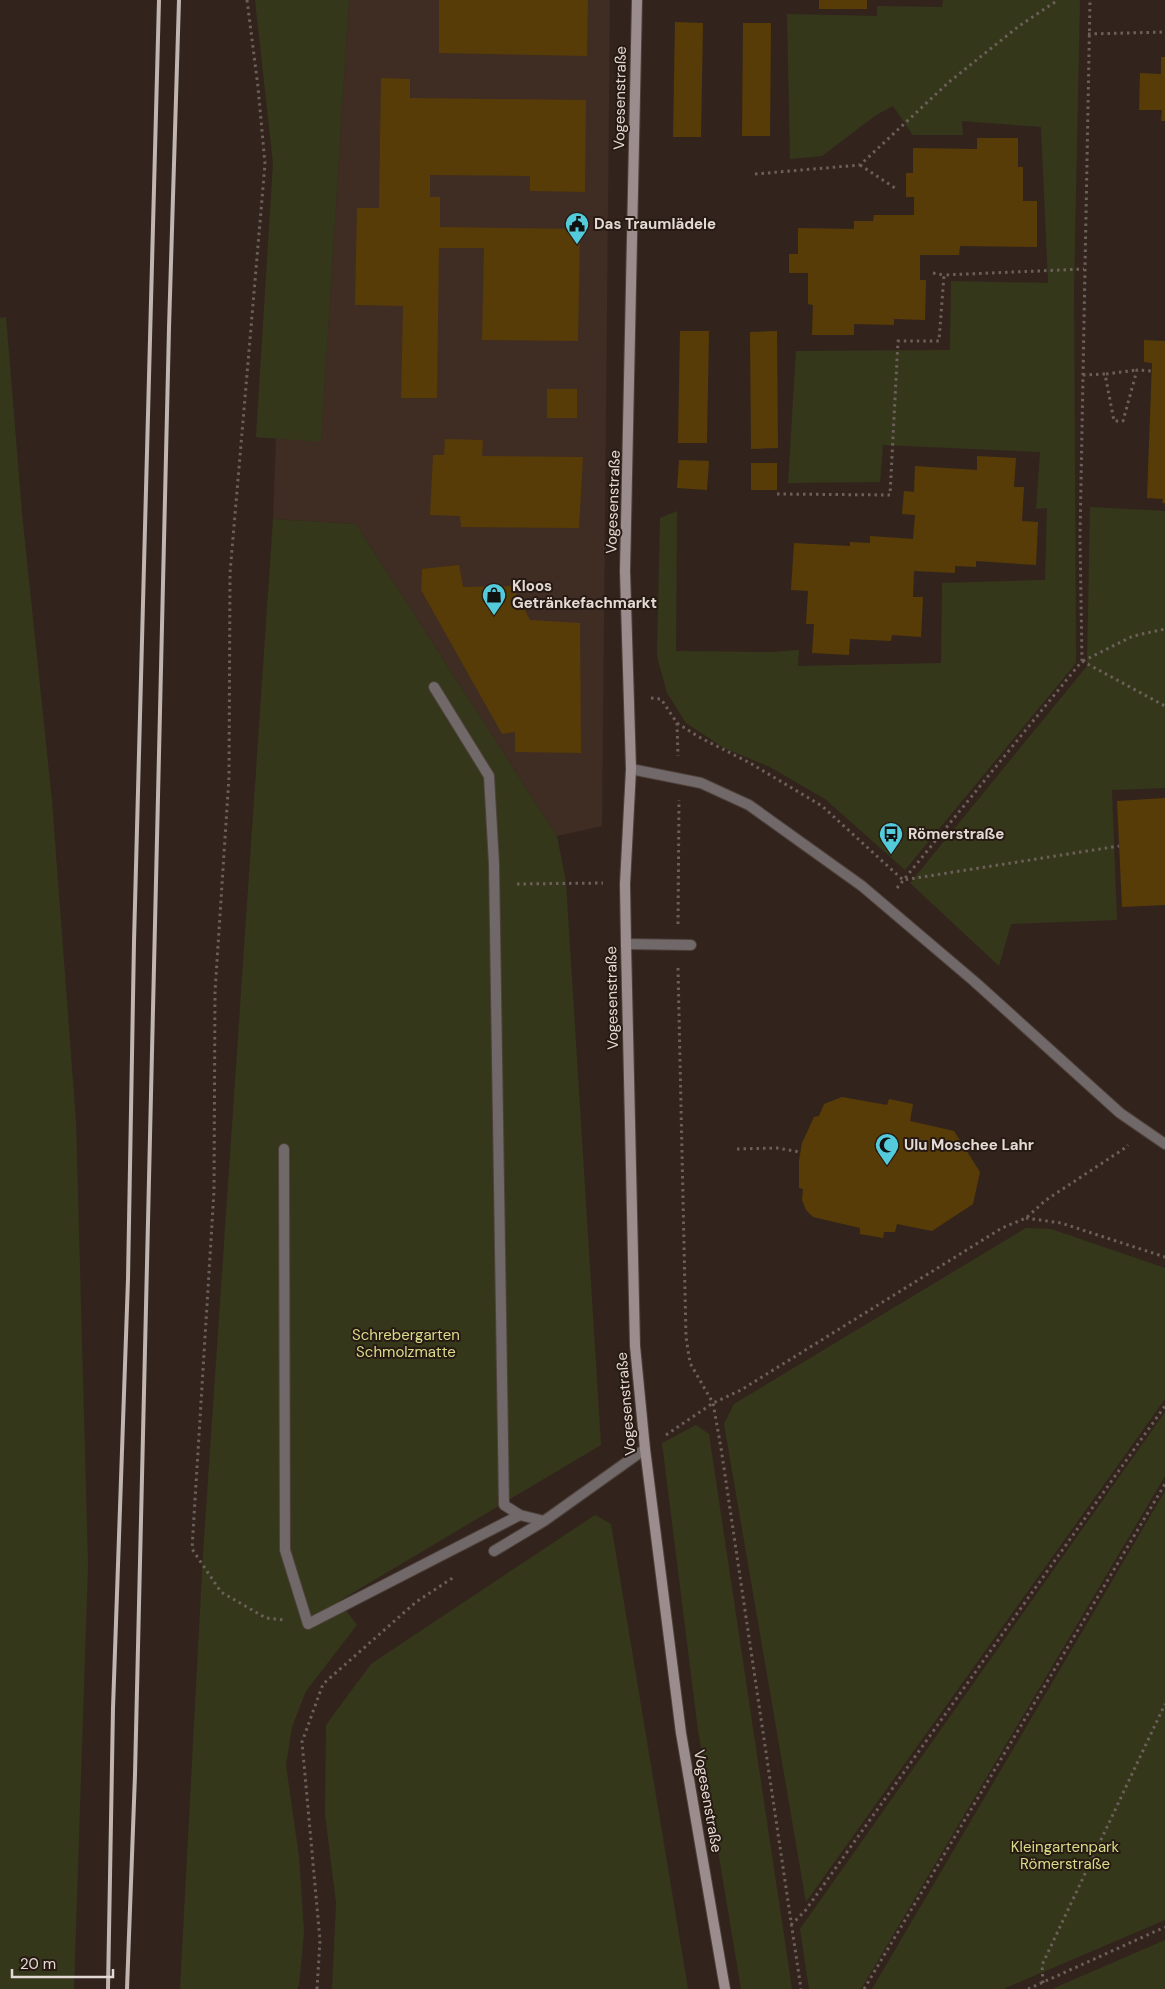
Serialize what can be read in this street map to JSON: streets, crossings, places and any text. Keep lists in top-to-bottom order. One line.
{"streets":{"street":["Vogesenstraße"]},"parks":["Schrebergarten Schmolzmatte","Kleingartenpark Römerstraße"],"places":{"public building":["Das Traumlädele"],"shop":["Kloos Getränkefachmarkt"],"bus stop":["Römerstraße"],"mosque":["Ulu Moschee Lahr"]},"scale_bar":"20 m"}
